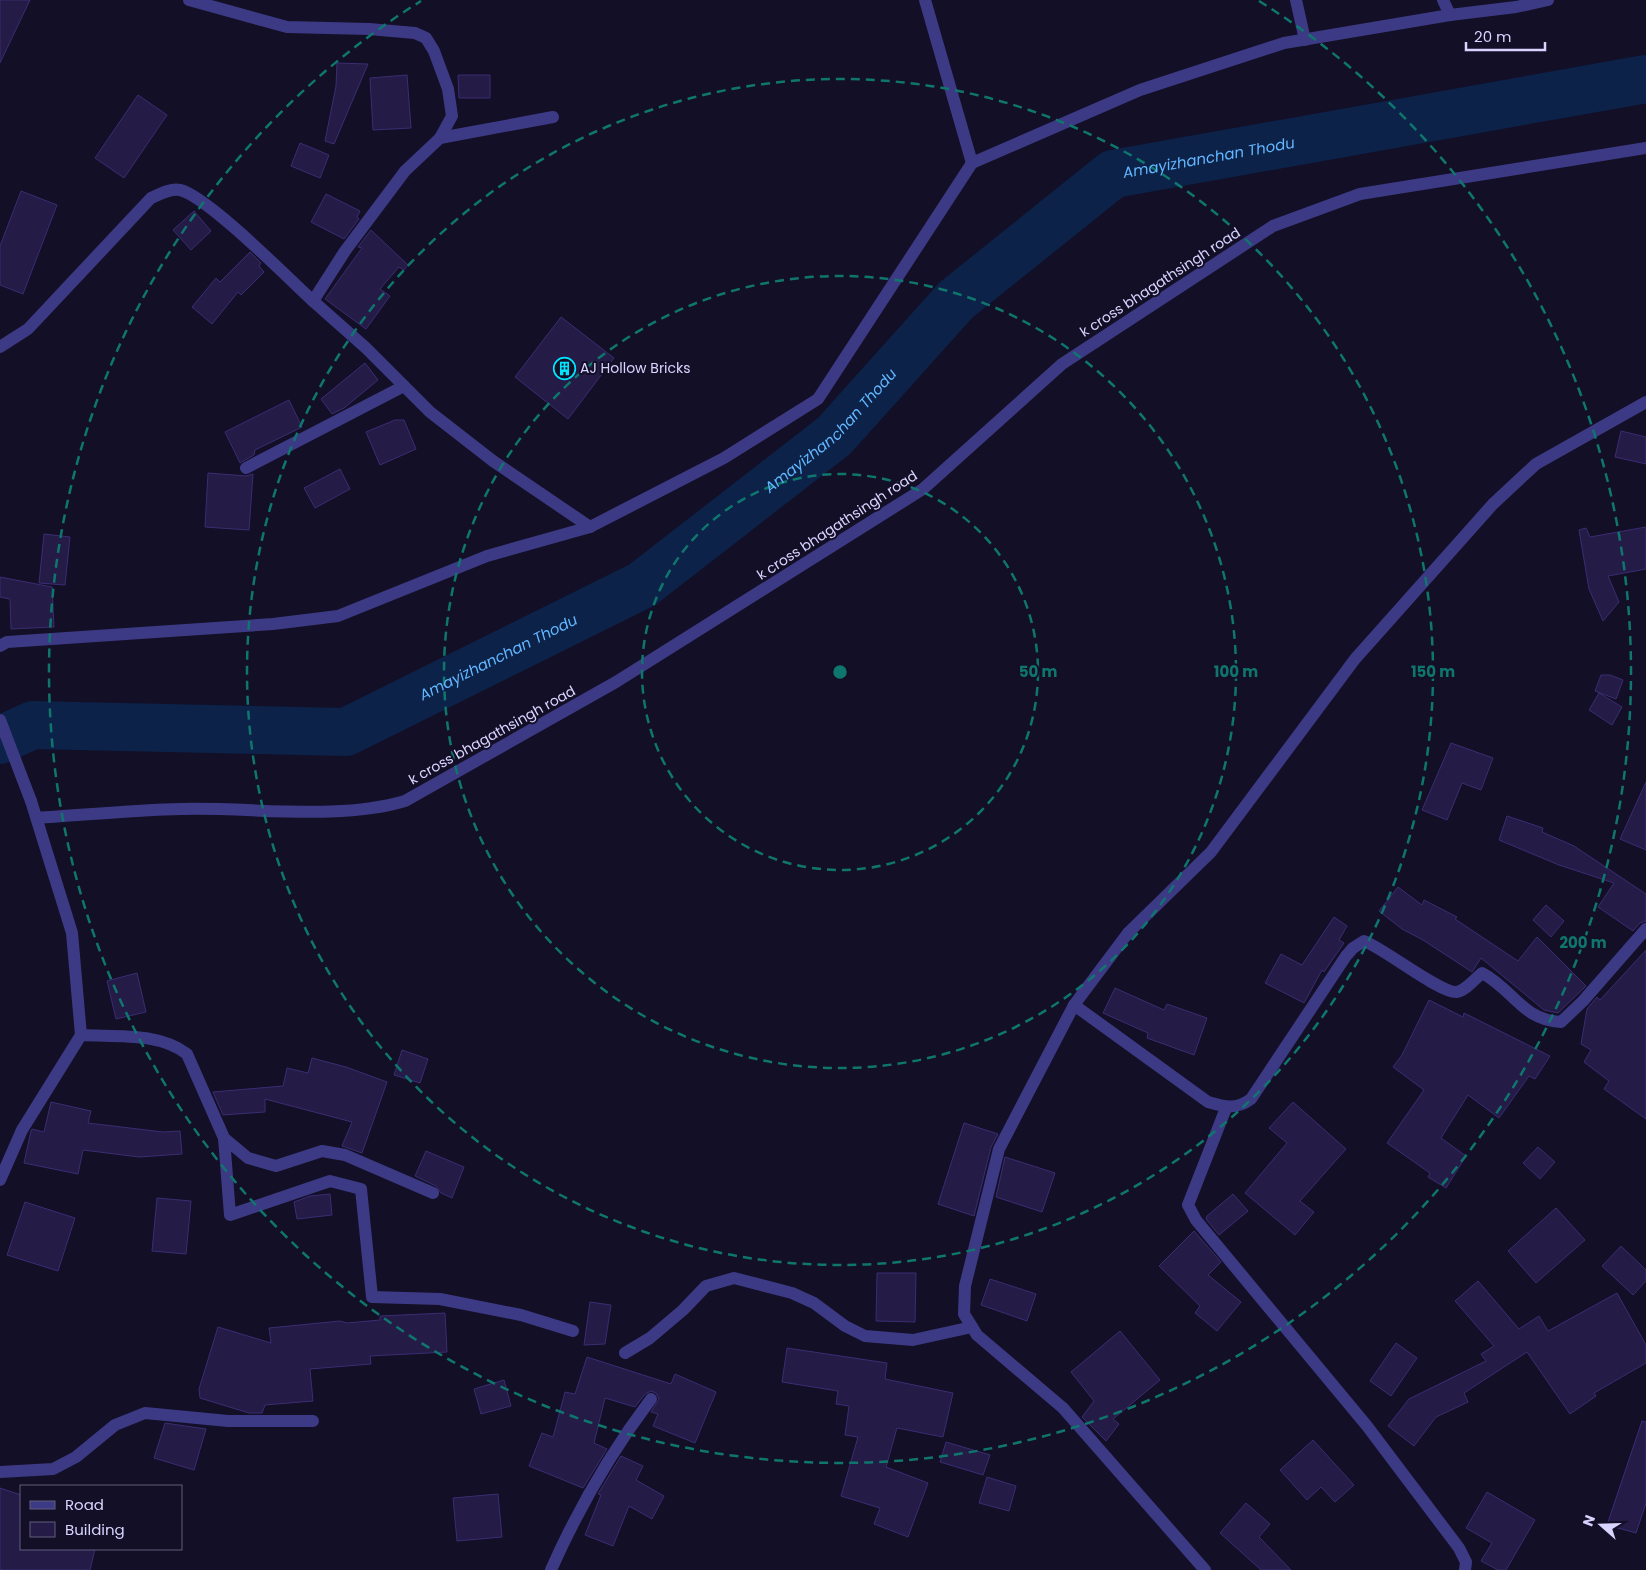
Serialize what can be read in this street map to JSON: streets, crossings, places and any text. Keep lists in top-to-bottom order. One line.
{"streets":{"street":["k cross bhagathsingh road"]},"water":["Amayizhanchan Thodu"],"places":{"building":["AJ Hollow Bricks"]},"legend":["Road","Building"],"scale_bar":"20 m","north":"left","rings":["50 m","100 m","150 m","200 m"]}
